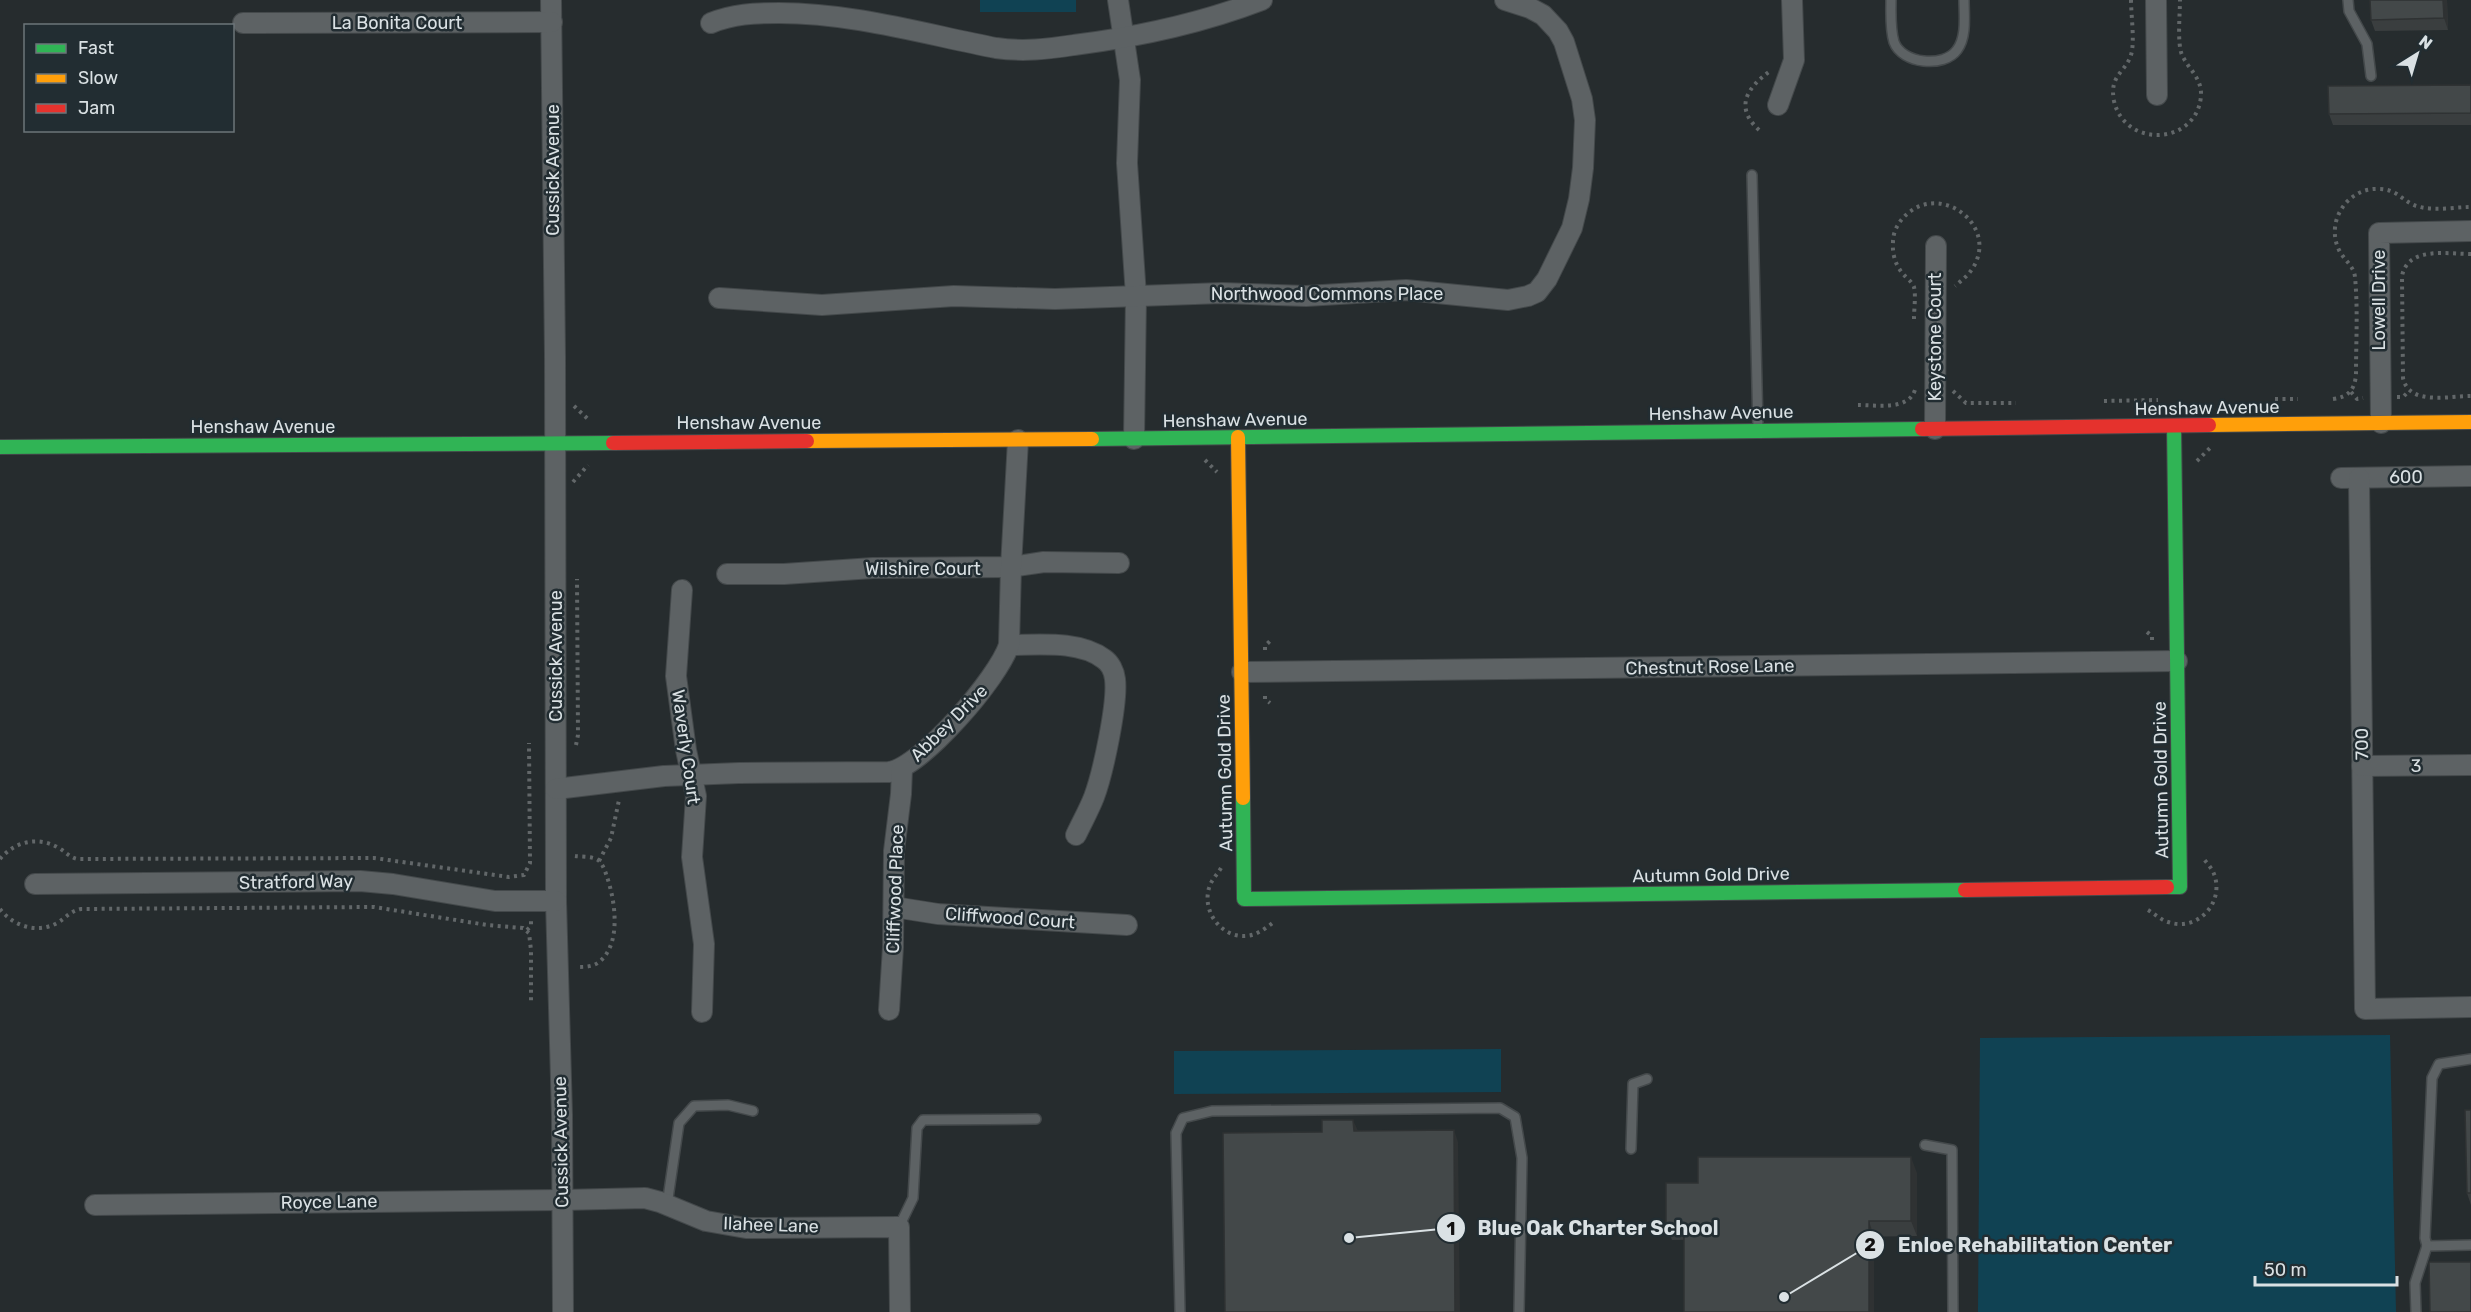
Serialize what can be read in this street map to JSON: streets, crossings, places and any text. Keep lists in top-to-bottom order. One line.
{"streets":{"street":["La Bonita Court","Cussick Avenue","Northwood Commons Place","Lowell Drive","Keystone Court","Henshaw Avenue","600","Wilshire Court","Chestnut Rose Lane","Abbey Drive","700","Waverly Court","3","Autumn Gold Drive","Stratford Way","Cliffwood Place","Cliffwood Court","Royce Lane","Ilahee Lane"]},"crossings":[["La Bonita Court","Cussick Avenue"],["Cussick Avenue","Henshaw Avenue"],["Cussick Avenue","Abbey Drive"],["Cussick Avenue","Stratford Way"],["Cussick Avenue","Royce Lane"],["Cussick Avenue","Ilahee Lane"],["Lowell Drive","Henshaw Avenue"],["Keystone Court","Henshaw Avenue"],["Henshaw Avenue","Abbey Drive"],["Henshaw Avenue","Autumn Gold Drive"],["600","700"],["Wilshire Court","Abbey Drive"],["Chestnut Rose Lane","Autumn Gold Drive"],["Abbey Drive","Waverly Court"],["Abbey Drive","Cliffwood Place"],["700","3"],["Cliffwood Place","Cliffwood Court"],["Royce Lane","Ilahee Lane"]],"places":["Blue Oak Charter School","Enloe Rehabilitation Center"],"legend":["Fast","Slow","Jam"],"scale_bar":"50 m","north":"top right"}
